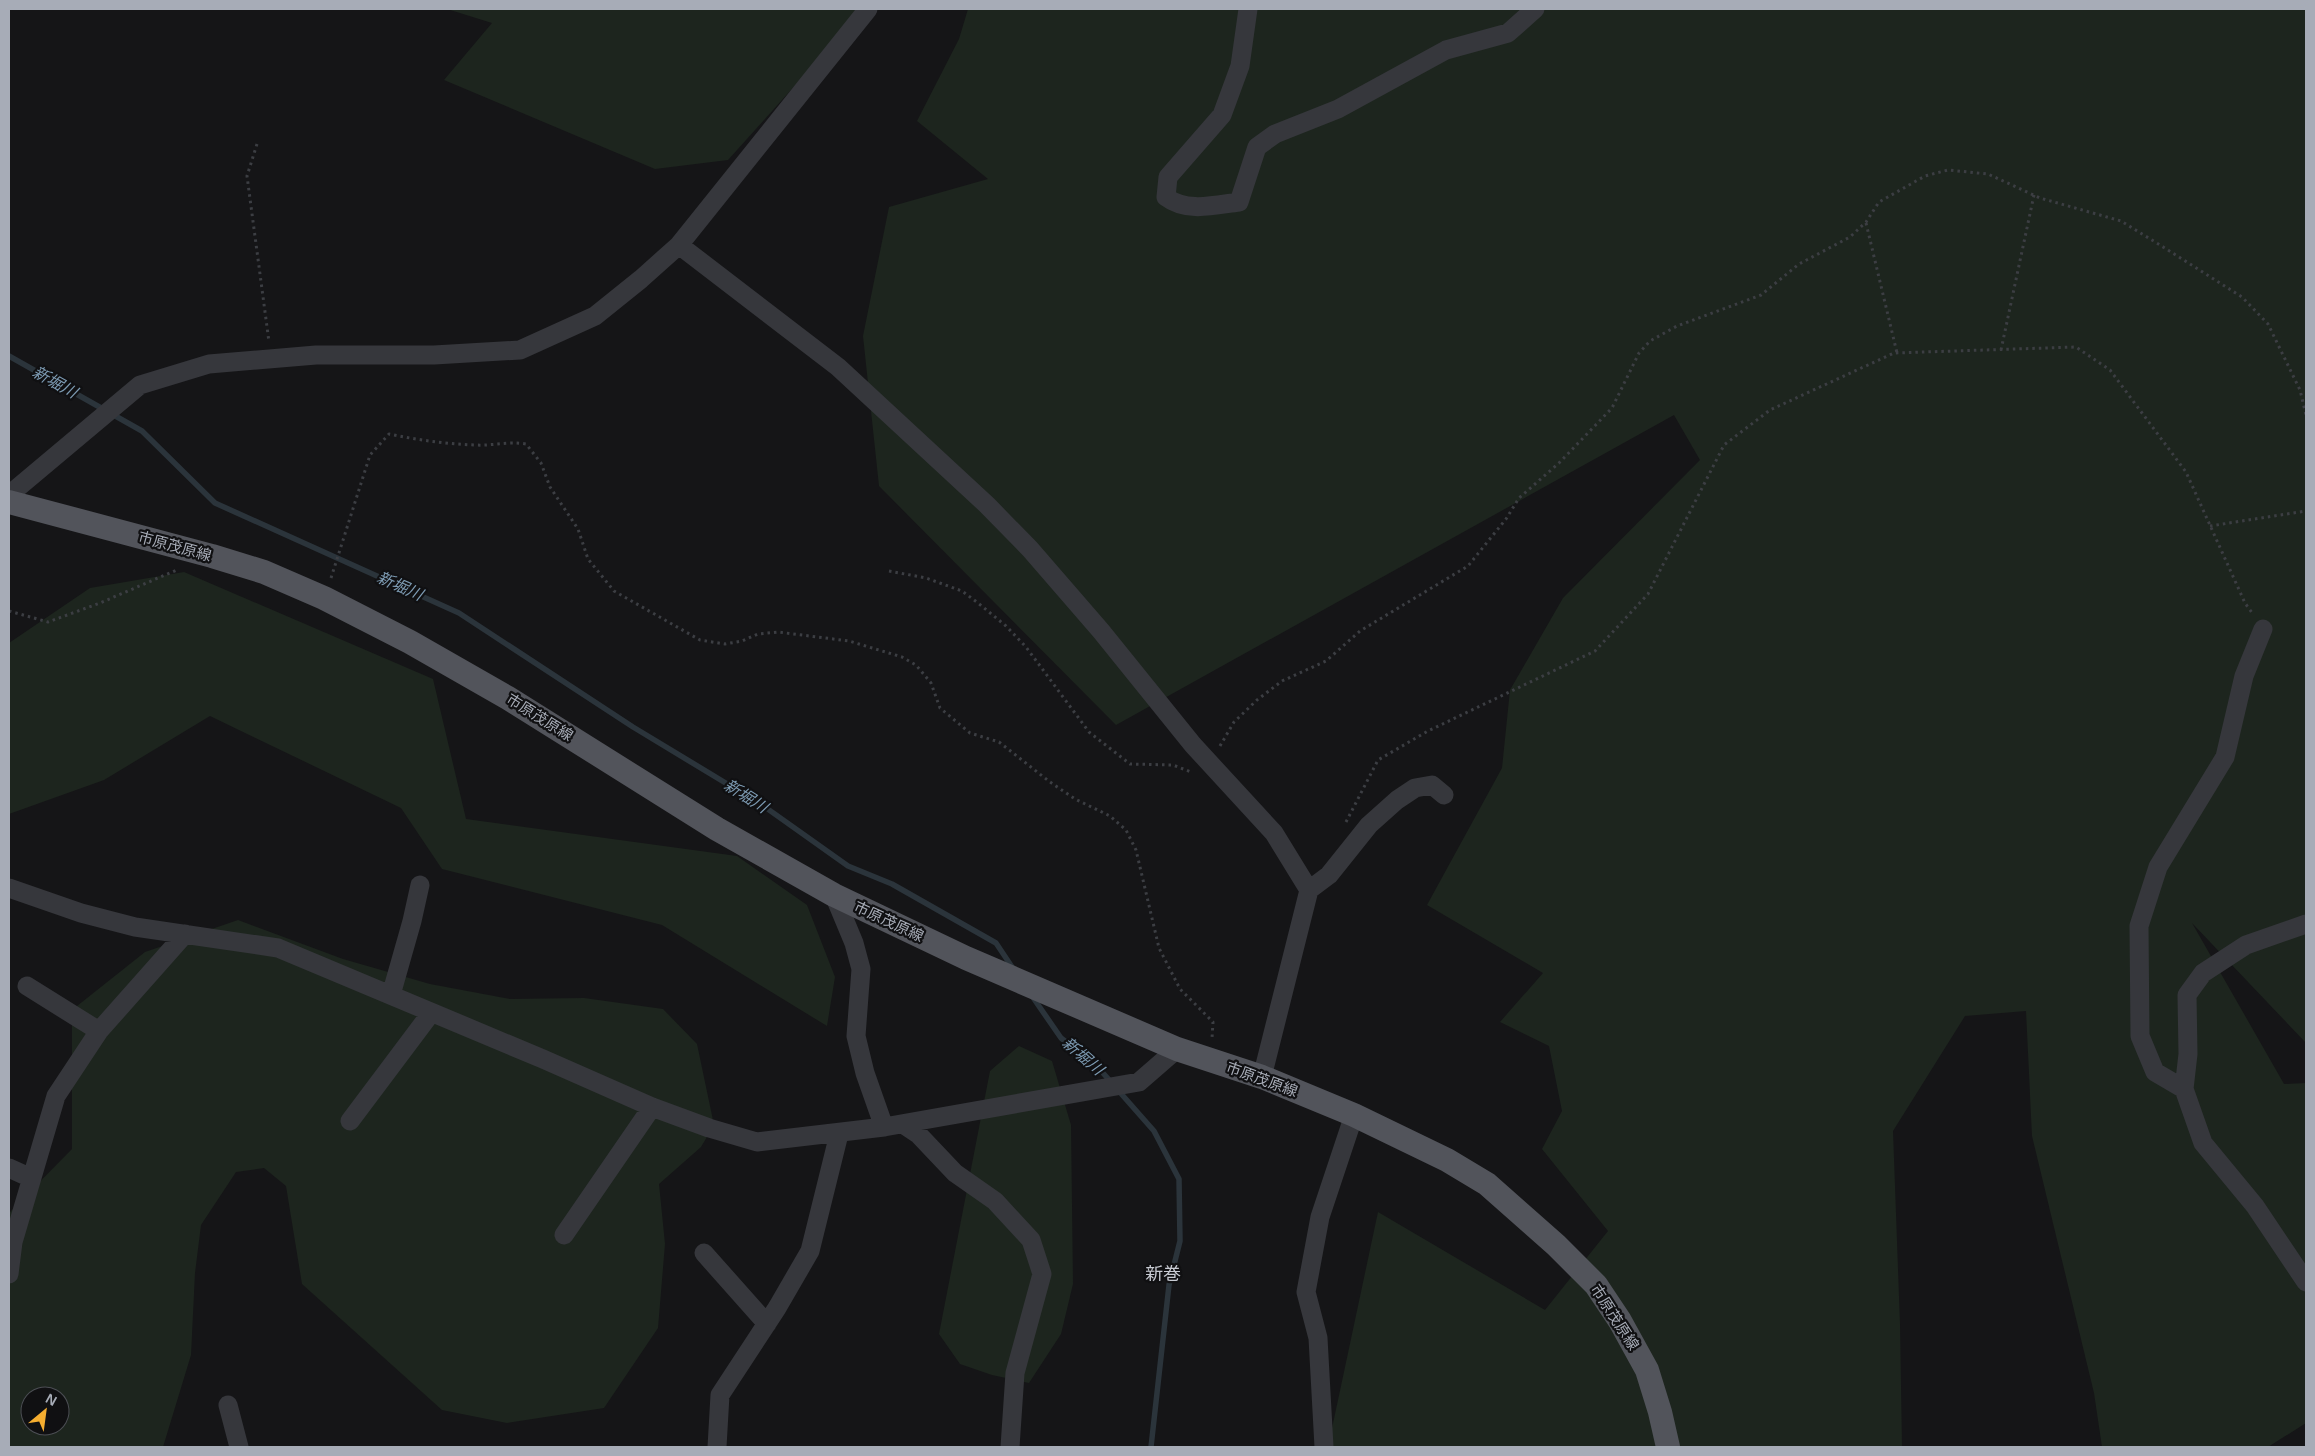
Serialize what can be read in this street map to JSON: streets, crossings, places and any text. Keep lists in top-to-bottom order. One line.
{"streets":{"main road":["市原茂原線"]},"districts":["新巻"],"water":["新堀川"],"north":"top right"}
